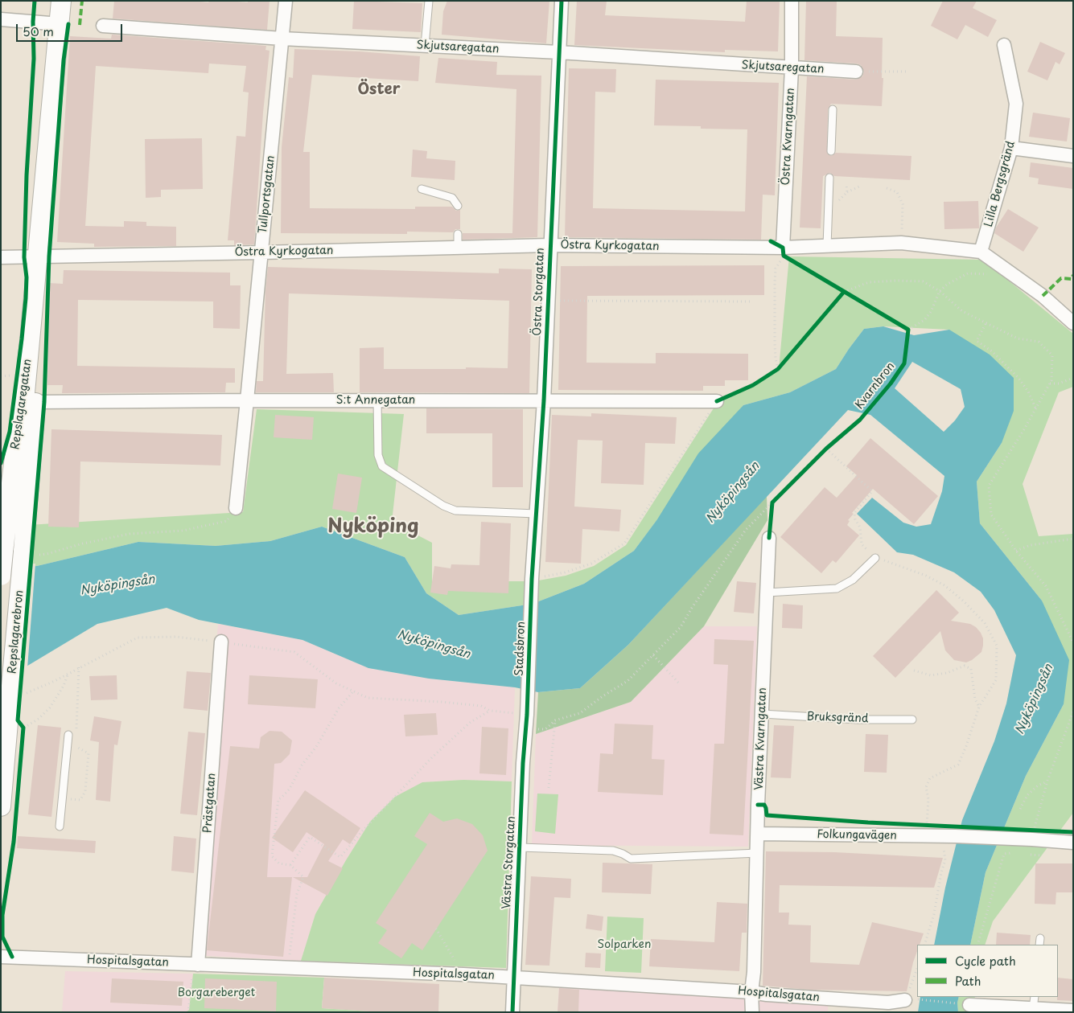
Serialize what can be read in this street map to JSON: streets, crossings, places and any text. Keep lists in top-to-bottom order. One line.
{"streets":{"main road":["Repslagaregatan","Repslagarebron"],"street":["Skjutsaregatan","Östra Kvarngatan","Lilla Bergsgränd","Tullportsgatan","Östra Kyrkogatan","Östra Storgatan","S:t Annegatan","Stadsbron","Västra Kvarngatan","Prästgatan","Folkungavägen","Västra Storgatan","Hospitalsgatan"],"lane":["Bruksgränd"],"cycle path":["Kvarnbron"]},"crossings":[["Skjutsaregatan","Östra Kvarngatan"],["Skjutsaregatan","Tullportsgatan"],["Skjutsaregatan","Östra Storgatan"],["Östra Kvarngatan","Östra Kyrkogatan"],["Lilla Bergsgränd","Östra Kyrkogatan"],["Tullportsgatan","Östra Kyrkogatan"],["Tullportsgatan","S:t Annegatan"],["Östra Kyrkogatan","Östra Storgatan"],["Östra Kyrkogatan","Repslagaregatan"],["Östra Storgatan","S:t Annegatan"],["Östra Storgatan","Stadsbron"],["S:t Annegatan","Repslagaregatan"],["Repslagaregatan","Repslagarebron"],["Stadsbron","Västra Storgatan"],["Bruksgränd","Västra Kvarngatan"],["Västra Kvarngatan","Folkungavägen"],["Västra Kvarngatan","Hospitalsgatan"],["Prästgatan","Hospitalsgatan"],["Västra Storgatan","Hospitalsgatan"]],"districts":["Öster","Nyköping"],"water":["Nyköpingsån"],"parks":["Solparken","Borgareberget"],"legend":["Cycle path","Path"],"scale_bar":"50 m"}
